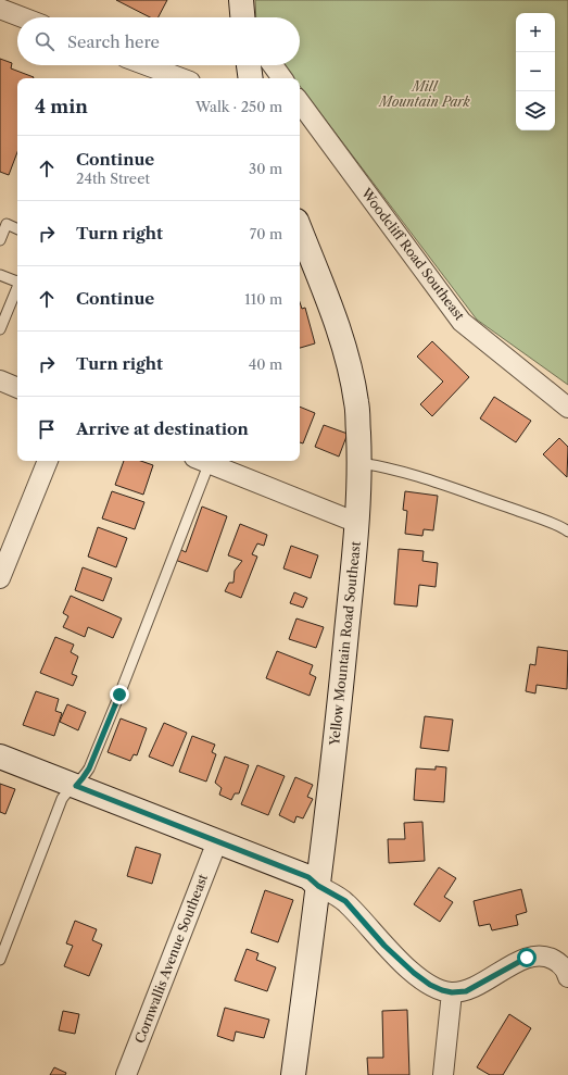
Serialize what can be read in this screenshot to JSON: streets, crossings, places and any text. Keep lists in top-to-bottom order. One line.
{"streets":{"street":["Woodcliff Road Southeast","Yellow Mountain Road Southeast","Cornwallis Avenue Southeast"]},"parks":["Mill Mountain Park"],"page":{"map_buttons":["+","−"],"search":"Search here","heading":["4 min","Walk · 250 m"],"list":[["Continue","24th Street","30 m"],["Turn right","70 m"],["Continue","110 m"],["Turn right","40 m"],"Arrive at destination"]}}
